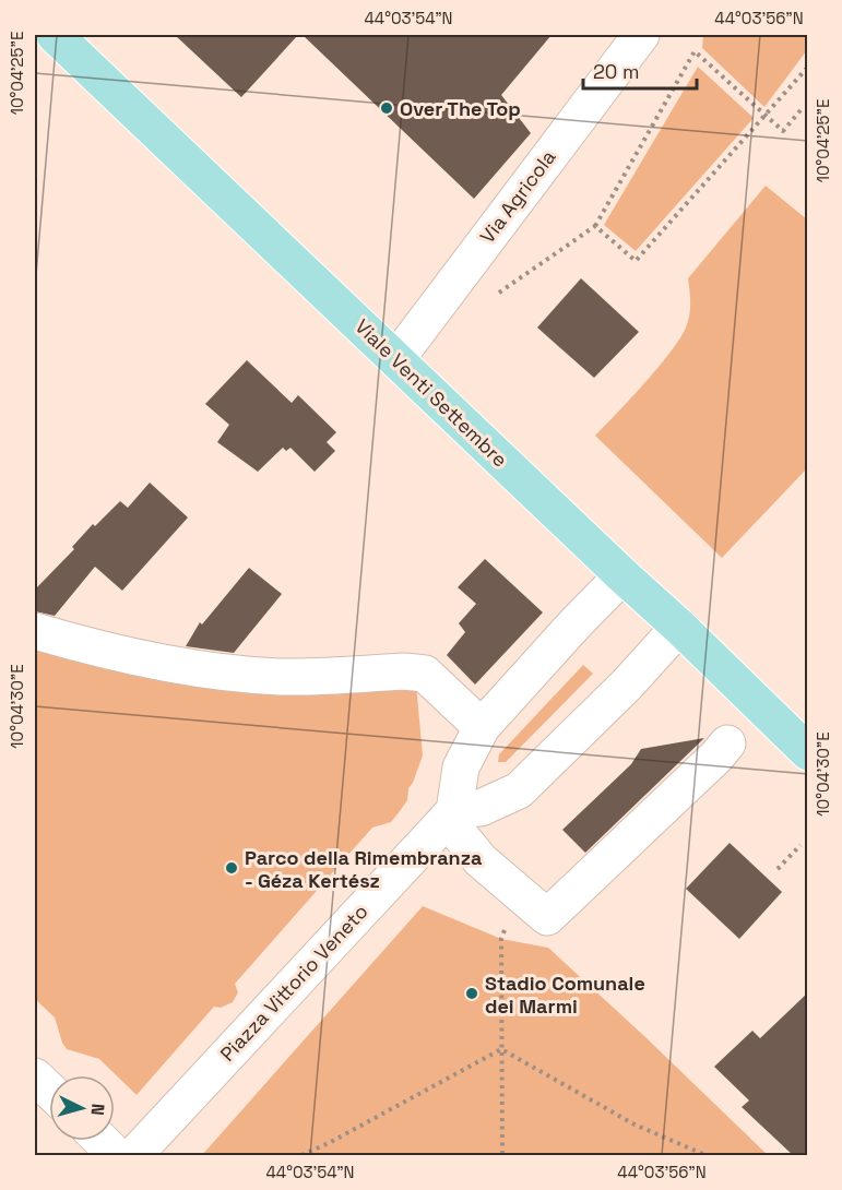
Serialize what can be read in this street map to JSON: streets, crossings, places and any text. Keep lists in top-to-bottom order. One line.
{"streets":{"main road":["Viale Venti Settembre"],"street":["Via Agricola","Piazza Vittorio Veneto"]},"crossings":[["Via Agricola","Viale Venti Settembre"]],"places":["Over The Top","Parco della Rimembranza - Géza Kertész","Stadio Comunale dei Marmi"],"scale_bar":"20 m","north":"right","coordinates":["44°03'54\"N","44°03'56\"N","10°04'25\"E","10°04'30\"E"]}
